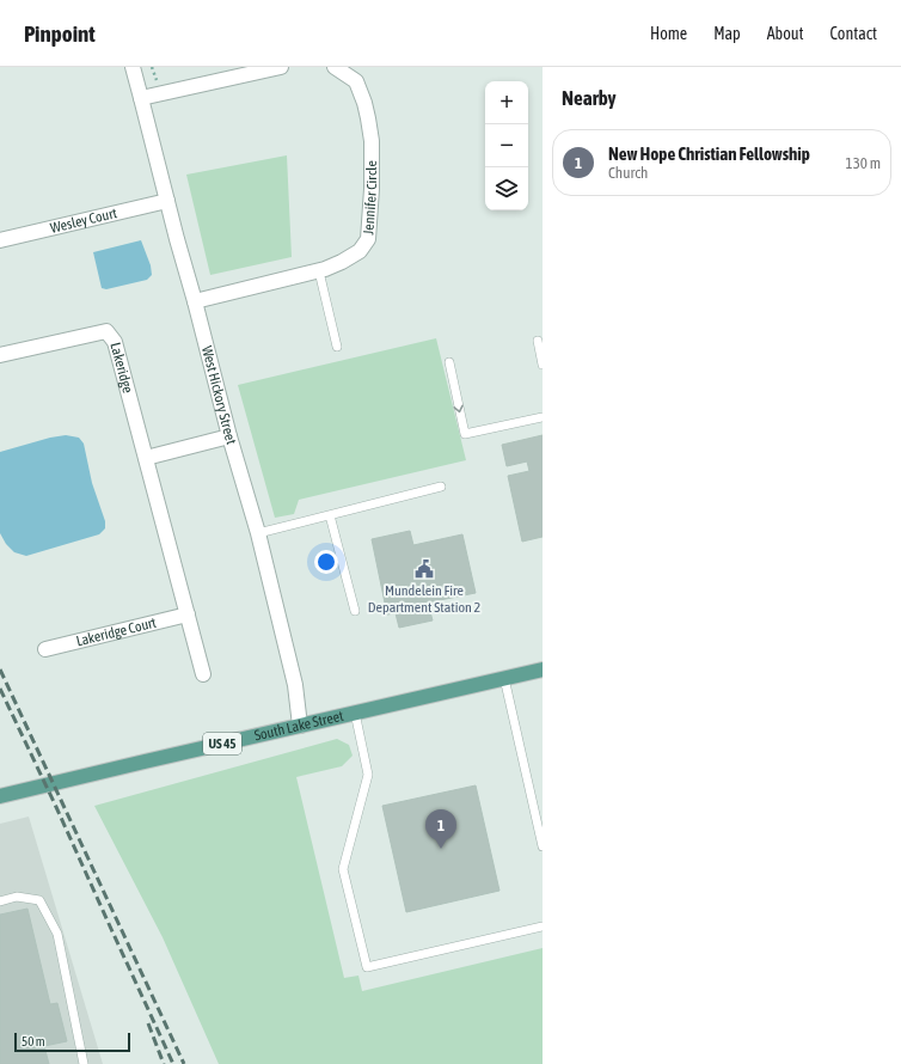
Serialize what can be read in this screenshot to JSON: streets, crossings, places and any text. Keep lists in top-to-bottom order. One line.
{"streets":{"main road":["South Lake Street","US 45"],"street":["Jennifer Circle","Wesley Court","Lakeridge","West Hickory Street","Lakeridge Court"]},"crossings":[["Jennifer Circle","West Hickory Street"],["Wesley Court","West Hickory Street"],["Lakeridge","Lakeridge Court"],["West Hickory Street","South Lake Street"]],"places":{"public building":["Mundelein Fire Department Station 2"]},"scale_bar":"50 m","page":{"header":"Pinpoint","nav":["Home","Map","About","Contact"],"heading":"Nearby","map_buttons":["+","−"],"list":[{"mark":"1","name":"New Hope Christian Fellowship","note":"Church","value":"130 m"}],"pins":"1","scale":"50 m"}}
